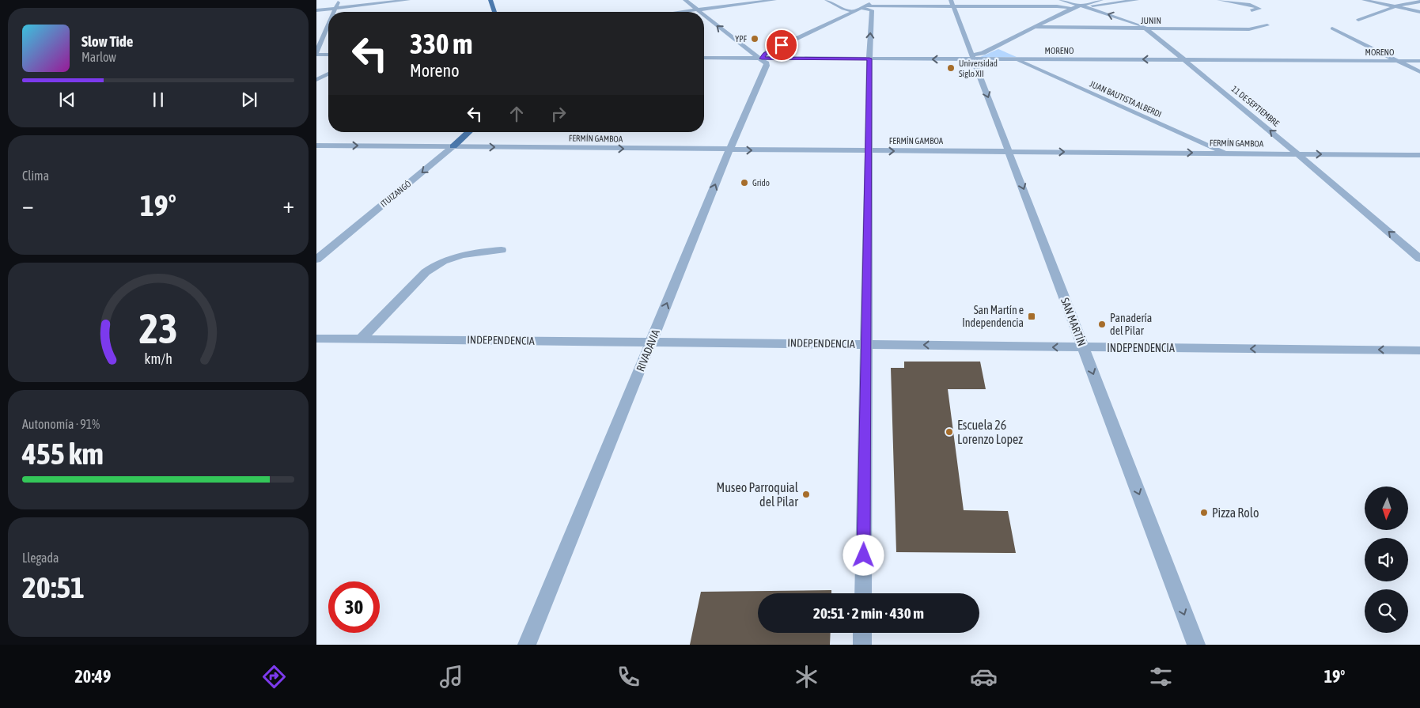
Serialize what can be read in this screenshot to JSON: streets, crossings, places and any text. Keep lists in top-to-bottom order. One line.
{"streets":{"main road":["ITUIZANGÓ"],"street":["JUNIN","MORENO","JUAN BAUTISTA ALBERDI","11 DE SEPTIEMBRE","FERMÍN GAMBOA","SAN MARTÍN","INDEPENDENCIA","RIVADAVIA"]},"crossings":[["JUNIN","11 DE SEPTIEMBRE"],["MORENO","JUAN BAUTISTA ALBERDI"],["MORENO","11 DE SEPTIEMBRE"],["MORENO","SAN MARTÍN"],["MORENO","RIVADAVIA"],["JUAN BAUTISTA ALBERDI","FERMÍN GAMBOA"],["11 DE SEPTIEMBRE","FERMÍN GAMBOA"],["FERMÍN GAMBOA","ITUIZANGÓ"],["FERMÍN GAMBOA","SAN MARTÍN"],["FERMÍN GAMBOA","RIVADAVIA"],["SAN MARTÍN","INDEPENDENCIA"],["INDEPENDENCIA","RIVADAVIA"]],"one_way":["11 DE SEPTIEMBRE","FERMÍN GAMBOA","ITUIZANGÓ","SAN MARTÍN","INDEPENDENCIA"],"places":{"other":["YPF","Universidad Siglo XII","Grido","Panadería del Pilar","Escuela 26 Lorenzo Lopez","Museo Parroquial del Pilar","Pizza Rolo"],"transit":["San Martín e Independencia"]},"north":"bottom","page":{"turn":["330 m","Moreno"],"song":["Slow Tide","Marlow"],"tile":["Clima",["Autonomía · 91%","455 km"],["Llegada","20:51"]],"heat":["−","19°","+"],"limit":"30","trip":"20:51 · 2 min · 430 m","tabs":["20:49","19°"],"gauge":["23","km/h"]}}
